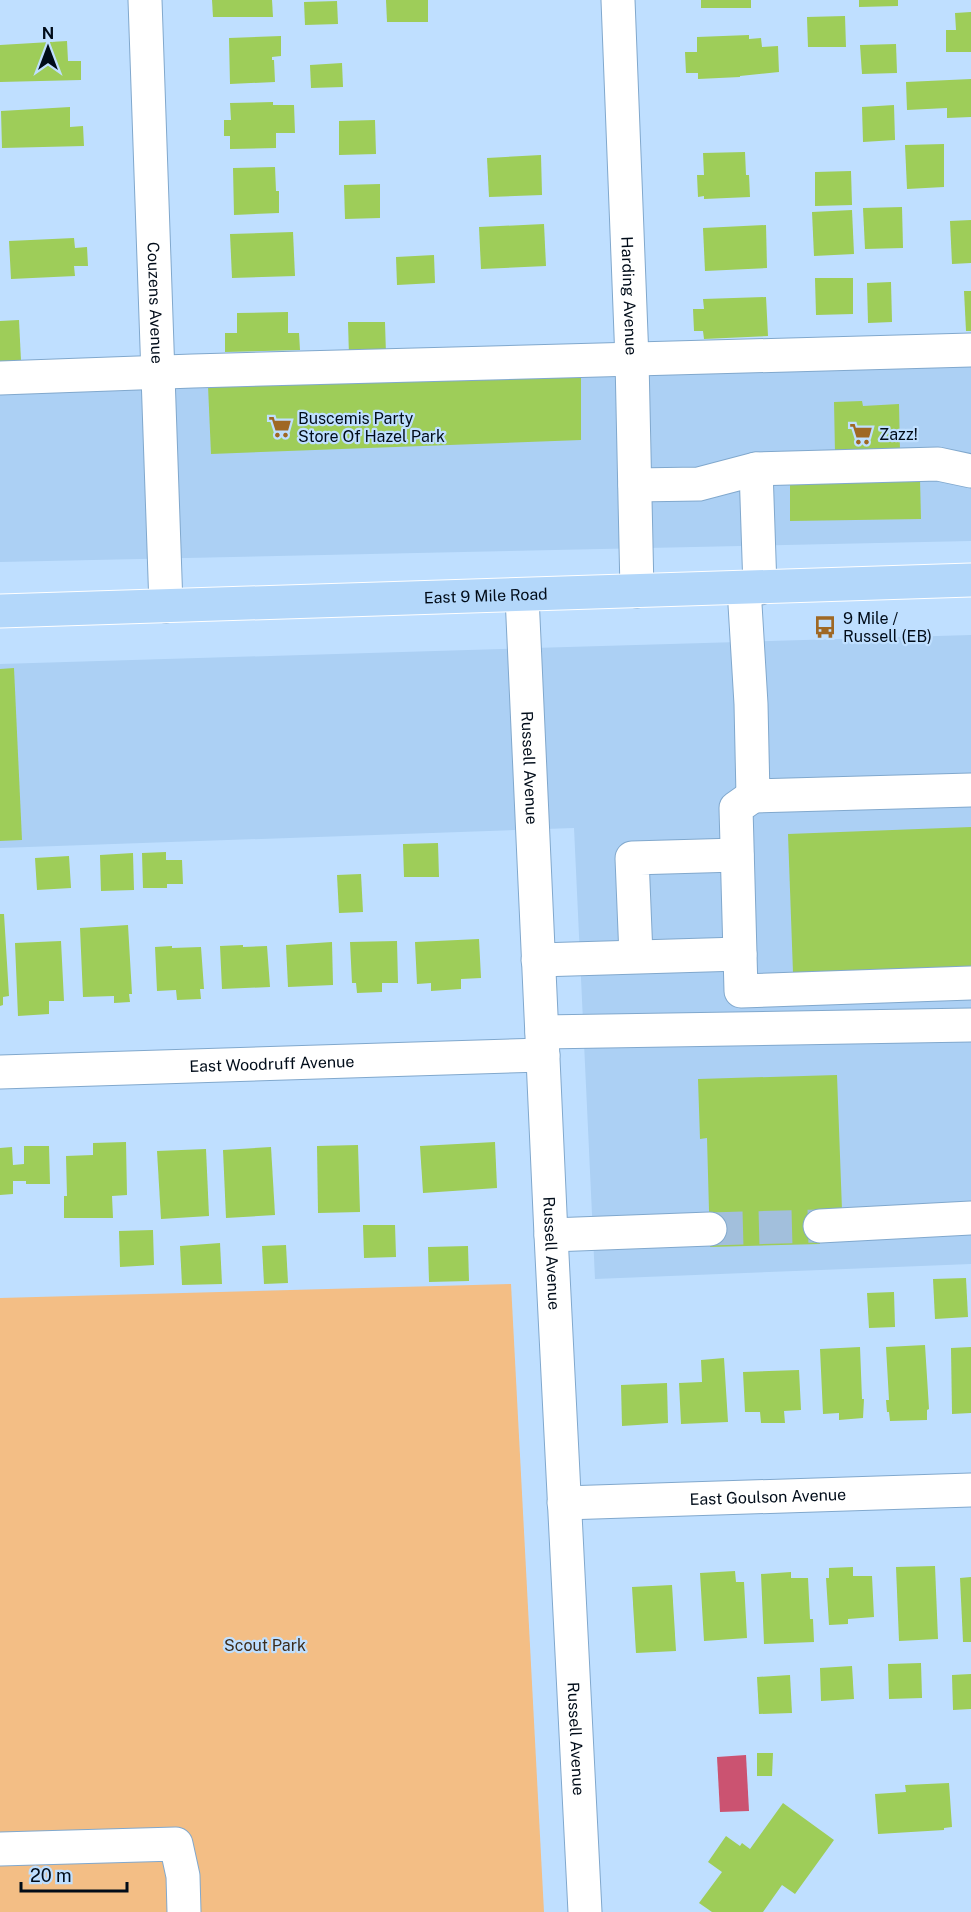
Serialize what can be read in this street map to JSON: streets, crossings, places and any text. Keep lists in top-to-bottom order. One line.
{"streets":{"main road":["East 9 Mile Road"],"street":["Harding Avenue","Couzens Avenue","Russell Avenue","East Woodruff Avenue","East Goulson Avenue"]},"crossings":[["Harding Avenue","East 9 Mile Road"],["Couzens Avenue","East 9 Mile Road"],["East 9 Mile Road","Russell Avenue"],["Russell Avenue","East Woodruff Avenue"],["Russell Avenue","East Goulson Avenue"]],"parks":["Scout Park"],"places":{"supermarket":["Buscemis Party Store Of Hazel Park","Zazz!"],"bus stop":["9 Mile / Russell (EB)"]},"scale_bar":"20 m","north":"top"}
